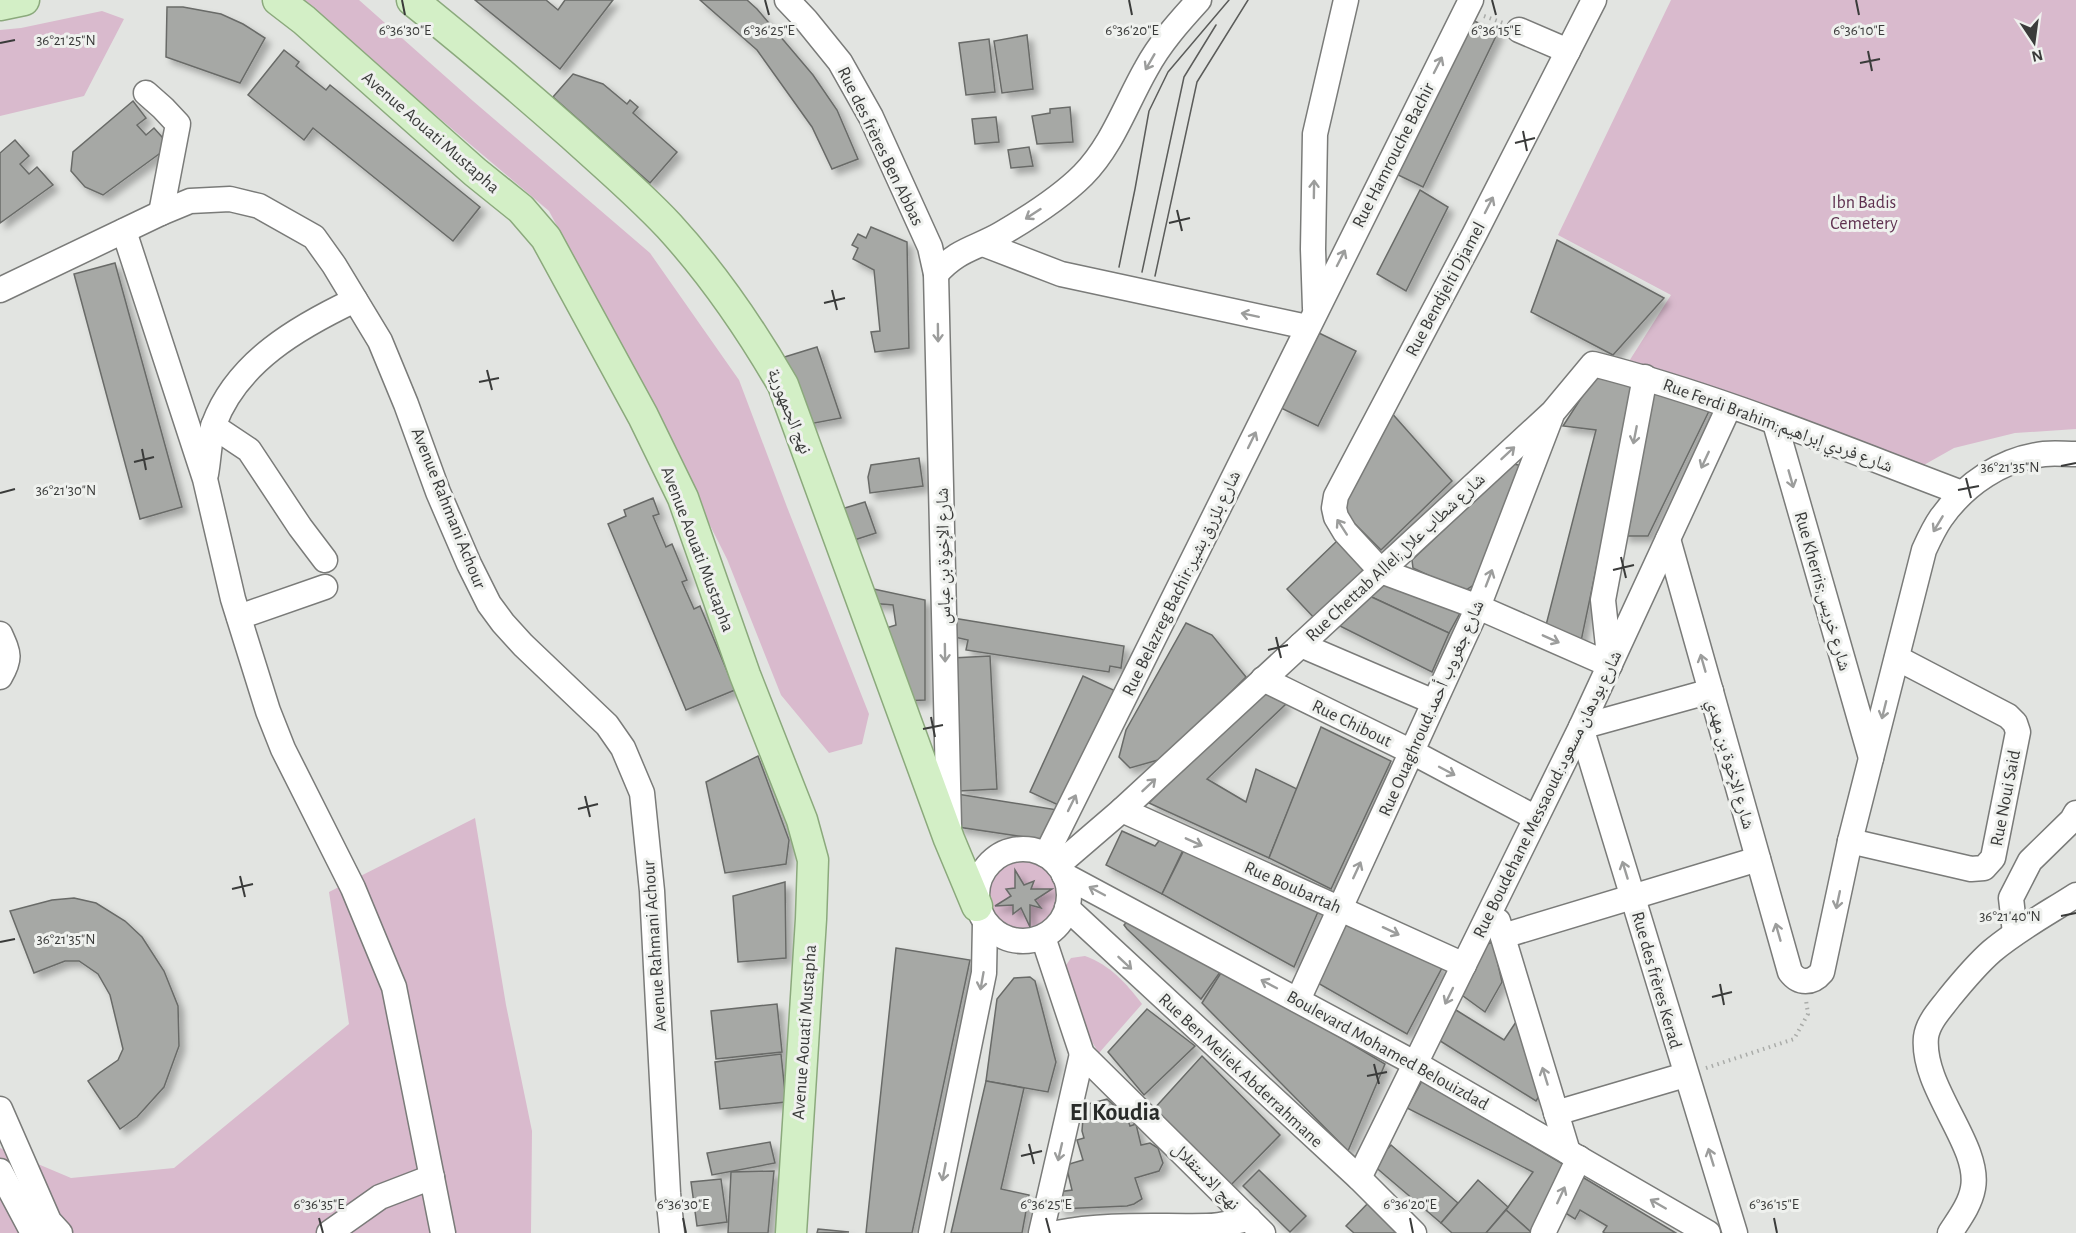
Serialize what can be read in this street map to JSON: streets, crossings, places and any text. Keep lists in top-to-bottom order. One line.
{"streets":{"main road":["Avenue Aouati Mustapha","نهج الجمهورية"],"street":["Rue des frères Ben Abbas","Rue Hamrouche Bachir","Rue Bendjelti Djamel","Rue Ferdi Brahim;شارع فردي إبراهيم","Avenue Rahmani Achour","شارع الإخوة بن عباس","Rue Chettab Allel;شارع شطاب علال","Rue Belazreg Bachir;شارع بلزرق بشير","Rue Kherris;شارع خريس","Rue Ouaghroud;شارع جغروب أحمد","Rue Chibout","شارع الإخوة بن مهدي","Rue Boudehane Messaoud;شارع بودهان مسعود","Rue Noui Said","Rue Boubartah","Rue des frères Kerad","Boulevard Mohamed Belouizdad","Rue Ben Meliek Abderrahmane","نهج الاستقلال"]},"crossings":[["Rue des frères Ben Abbas","شارع الإخوة بن عباس"],["Rue Hamrouche Bachir","Rue Belazreg Bachir;شارع بلزرق بشير"],["Rue Bendjelti Djamel","Rue Chettab Allel;شارع شطاب علال"],["نهج الجمهورية","شارع الإخوة بن عباس"],["نهج الجمهورية","Rue Chettab Allel;شارع شطاب علال"],["نهج الجمهورية","Rue Belazreg Bachir;شارع بلزرق بشير"],["نهج الجمهورية","Boulevard Mohamed Belouizdad"],["نهج الجمهورية","Rue Ben Meliek Abderrahmane"],["نهج الجمهورية","نهج الاستقلال"],["Rue Ferdi Brahim;شارع فردي إبراهيم","Rue Chettab Allel;شارع شطاب علال"],["Rue Ferdi Brahim;شارع فردي إبراهيم","Rue Kherris;شارع خريس"],["Rue Ferdi Brahim;شارع فردي إبراهيم","Rue Boudehane Messaoud;شارع بودهان مسعود"],["Rue Chettab Allel;شارع شطاب علال","Rue Belazreg Bachir;شارع بلزرق بشير"],["Rue Chettab Allel;شارع شطاب علال","Rue Ouaghroud;شارع جغروب أحمد"],["Rue Chettab Allel;شارع شطاب علال","Rue Chibout"],["Rue Chettab Allel;شارع شطاب علال","Rue Boubartah"],["Rue Chettab Allel;شارع شطاب علال","Boulevard Mohamed Belouizdad"],["Rue Chettab Allel;شارع شطاب علال","Rue Ben Meliek Abderrahmane"],["Rue Chettab Allel;شارع شطاب علال","نهج الاستقلال"],["Rue Belazreg Bachir;شارع بلزرق بشير","Boulevard Mohamed Belouizdad"],["Rue Belazreg Bachir;شارع بلزرق بشير","Rue Ben Meliek Abderrahmane"],["Rue Belazreg Bachir;شارع بلزرق بشير","نهج الاستقلال"],["Rue Ouaghroud;شارع جغروب أحمد","Rue Chibout"],["Rue Ouaghroud;شارع جغروب أحمد","Rue Boubartah"],["Rue Ouaghroud;شارع جغروب أحمد","Boulevard Mohamed Belouizdad"],["Rue Chibout","Rue Boudehane Messaoud;شارع بودهان مسعود"],["شارع الإخوة بن مهدي","Rue Boudehane Messaoud;شارع بودهان مسعود"],["Rue Boudehane Messaoud;شارع بودهان مسعود","Rue Boubartah"],["Rue Boudehane Messaoud;شارع بودهان مسعود","Rue des frères Kerad"],["Rue Boudehane Messaoud;شارع بودهان مسعود","Boulevard Mohamed Belouizdad"],["Rue Boudehane Messaoud;شارع بودهان مسعود","Rue Ben Meliek Abderrahmane"],["Boulevard Mohamed Belouizdad","Rue Ben Meliek Abderrahmane"],["Boulevard Mohamed Belouizdad","نهج الاستقلال"],["Rue Ben Meliek Abderrahmane","نهج الاستقلال"]],"one_way":["شارع الإخوة بن عباس","Rue Chettab Allel;شارع شطاب علال","Rue Belazreg Bachir;شارع بلزرق بشير","Rue Boubartah","Rue des frères Kerad","Boulevard Mohamed Belouizdad","Rue Ben Meliek Abderrahmane"],"districts":["El Koudia"],"parks":["Ibn Badis Cemetery"],"north":"bottom","coordinates":["6°36'30\"E","6°36'25\"E","6°36'20\"E","6°36'15\"E","6°36'10\"E","36°21'25\"N","36°21'35\"N","36°21'30\"N","36°21'40\"N","6°36'35\"E"]}
